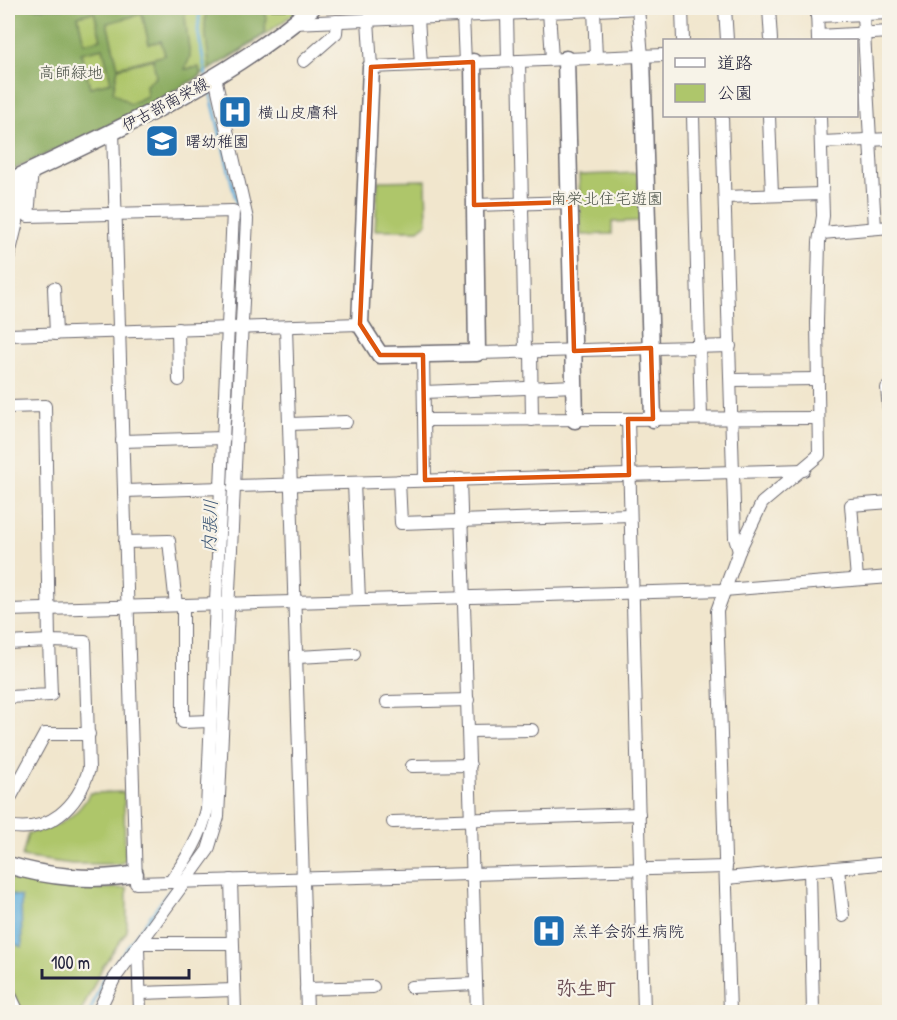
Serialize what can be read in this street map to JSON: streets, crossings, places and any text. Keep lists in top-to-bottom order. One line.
{"streets":{"street":["伊古部南栄線"]},"districts":["弥生町"],"water":["内張川"],"parks":["高師緑地","南栄北住宅遊園"],"places":{"hospital":["横山皮膚科","羔羊会弥生病院"],"school or university":["曙幼稚園"]},"legend":["道路","公園"],"scale_bar":"100 m"}
